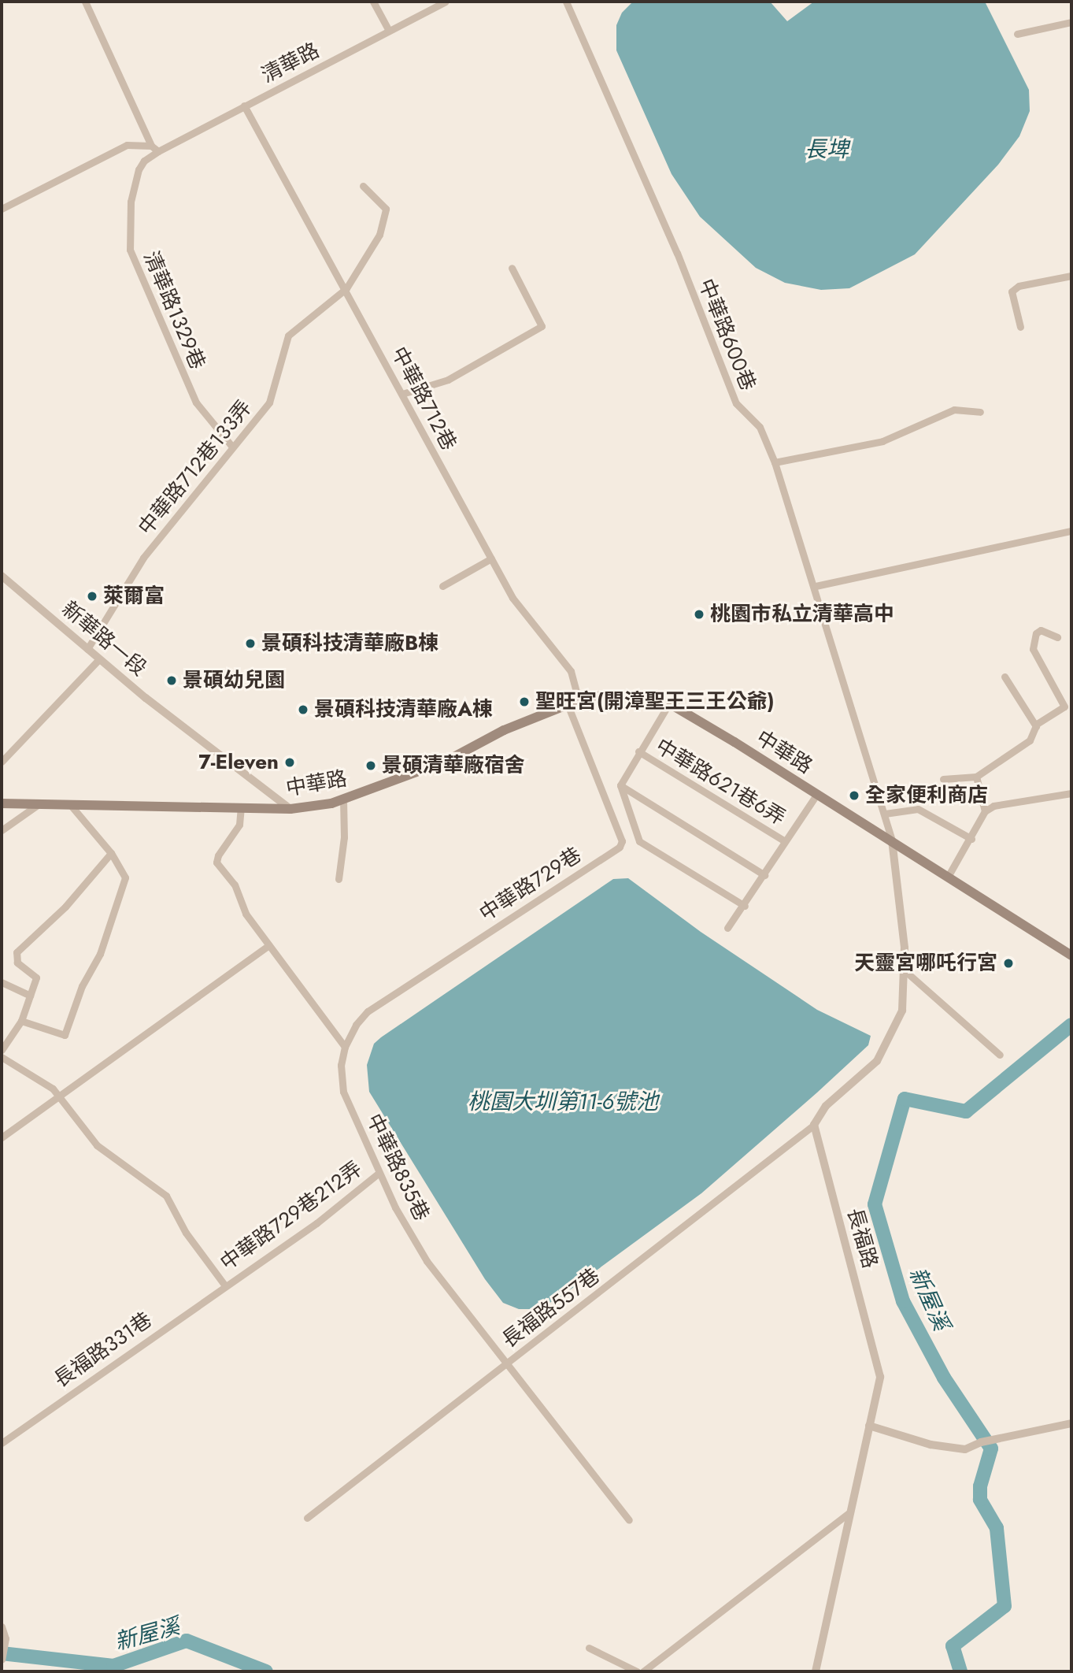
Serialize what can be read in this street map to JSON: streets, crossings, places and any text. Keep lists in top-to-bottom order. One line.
{"streets":{"main road":["中華路"],"street":["清華路","清華路1329巷","中華路600巷","中華路712巷","中華路712巷133弄","新華路一段","中華路621巷6弄","中華路729巷","中華路835巷","中華路729巷212弄","長福路","長福路557巷","長福路331巷"]},"crossings":[["清華路","清華路1329巷"],["清華路","中華路712巷"],["清華路1329巷","中華路712巷133弄"],["中華路600巷","中華路"],["中華路712巷","中華路712巷133弄"],["中華路712巷","中華路"],["中華路712巷133弄","新華路一段"],["新華路一段","中華路"],["中華路","中華路729巷"],["中華路729巷","中華路835巷"],["中華路835巷","中華路729巷212弄"],["中華路835巷","長福路557巷"],["中華路729巷212弄","長福路331巷"],["長福路","長福路557巷"]],"water":["長埤","桃園大圳第11-6號池","新屋溪"],"places":["萊爾富","桃園市私立清華高中","景碩科技清華廠B棟","景碩幼兒園","聖旺宮(開漳聖王三王公爺)","景碩科技清華廠A棟","7-Eleven","景碩清華廠宿舍","全家便利商店","天靈宮哪吒行宮"]}
